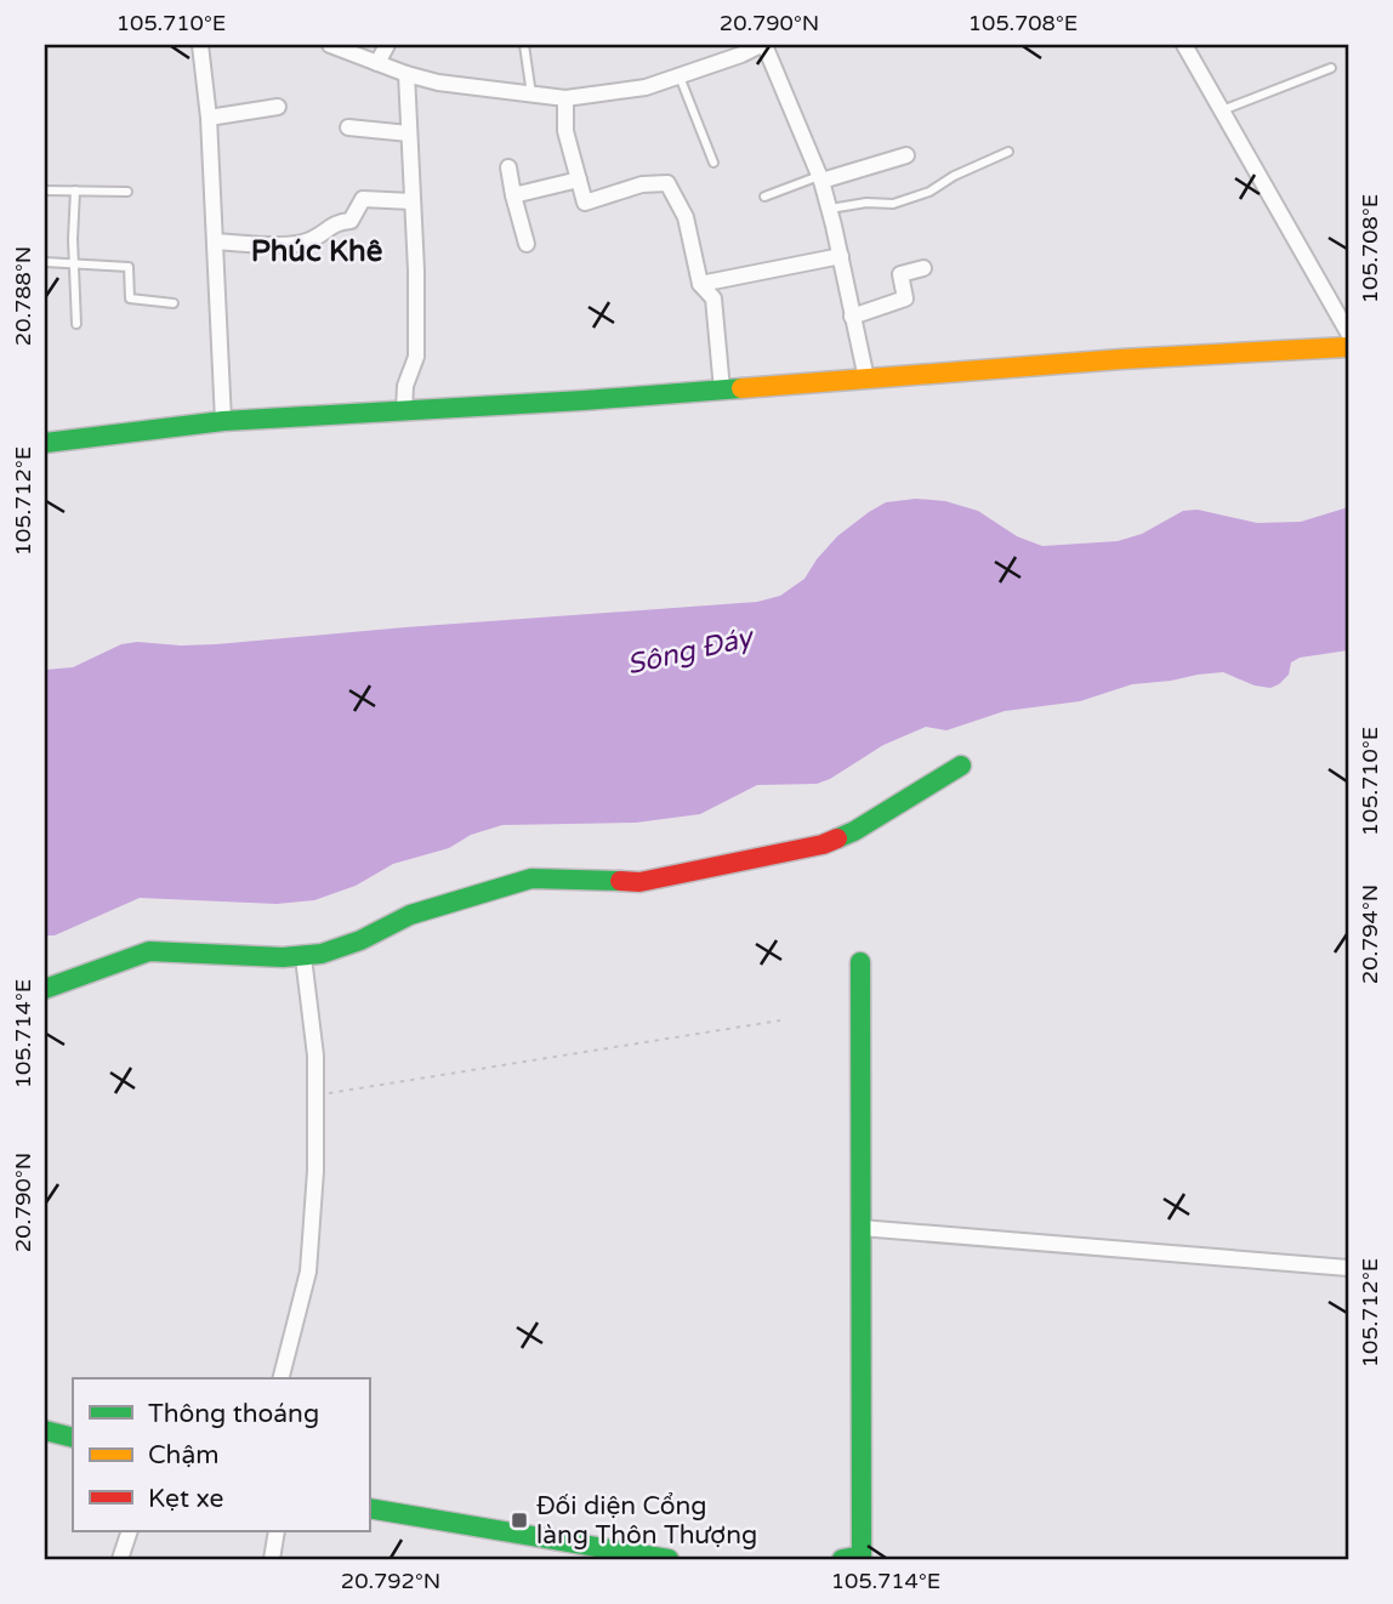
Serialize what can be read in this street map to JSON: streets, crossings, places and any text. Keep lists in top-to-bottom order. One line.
{"districts":["Phúc Khê"],"water":["Sông Đáy"],"places":{"transit":["Đối diện Cổng làng Thôn Thượng"]},"legend":["Thông thoáng","Chậm","Kẹt xe"],"coordinates":["105.710°E","20.790°N","105.708°E","20.788°N","105.712°E","20.794°N","105.714°E","20.792°N"]}
